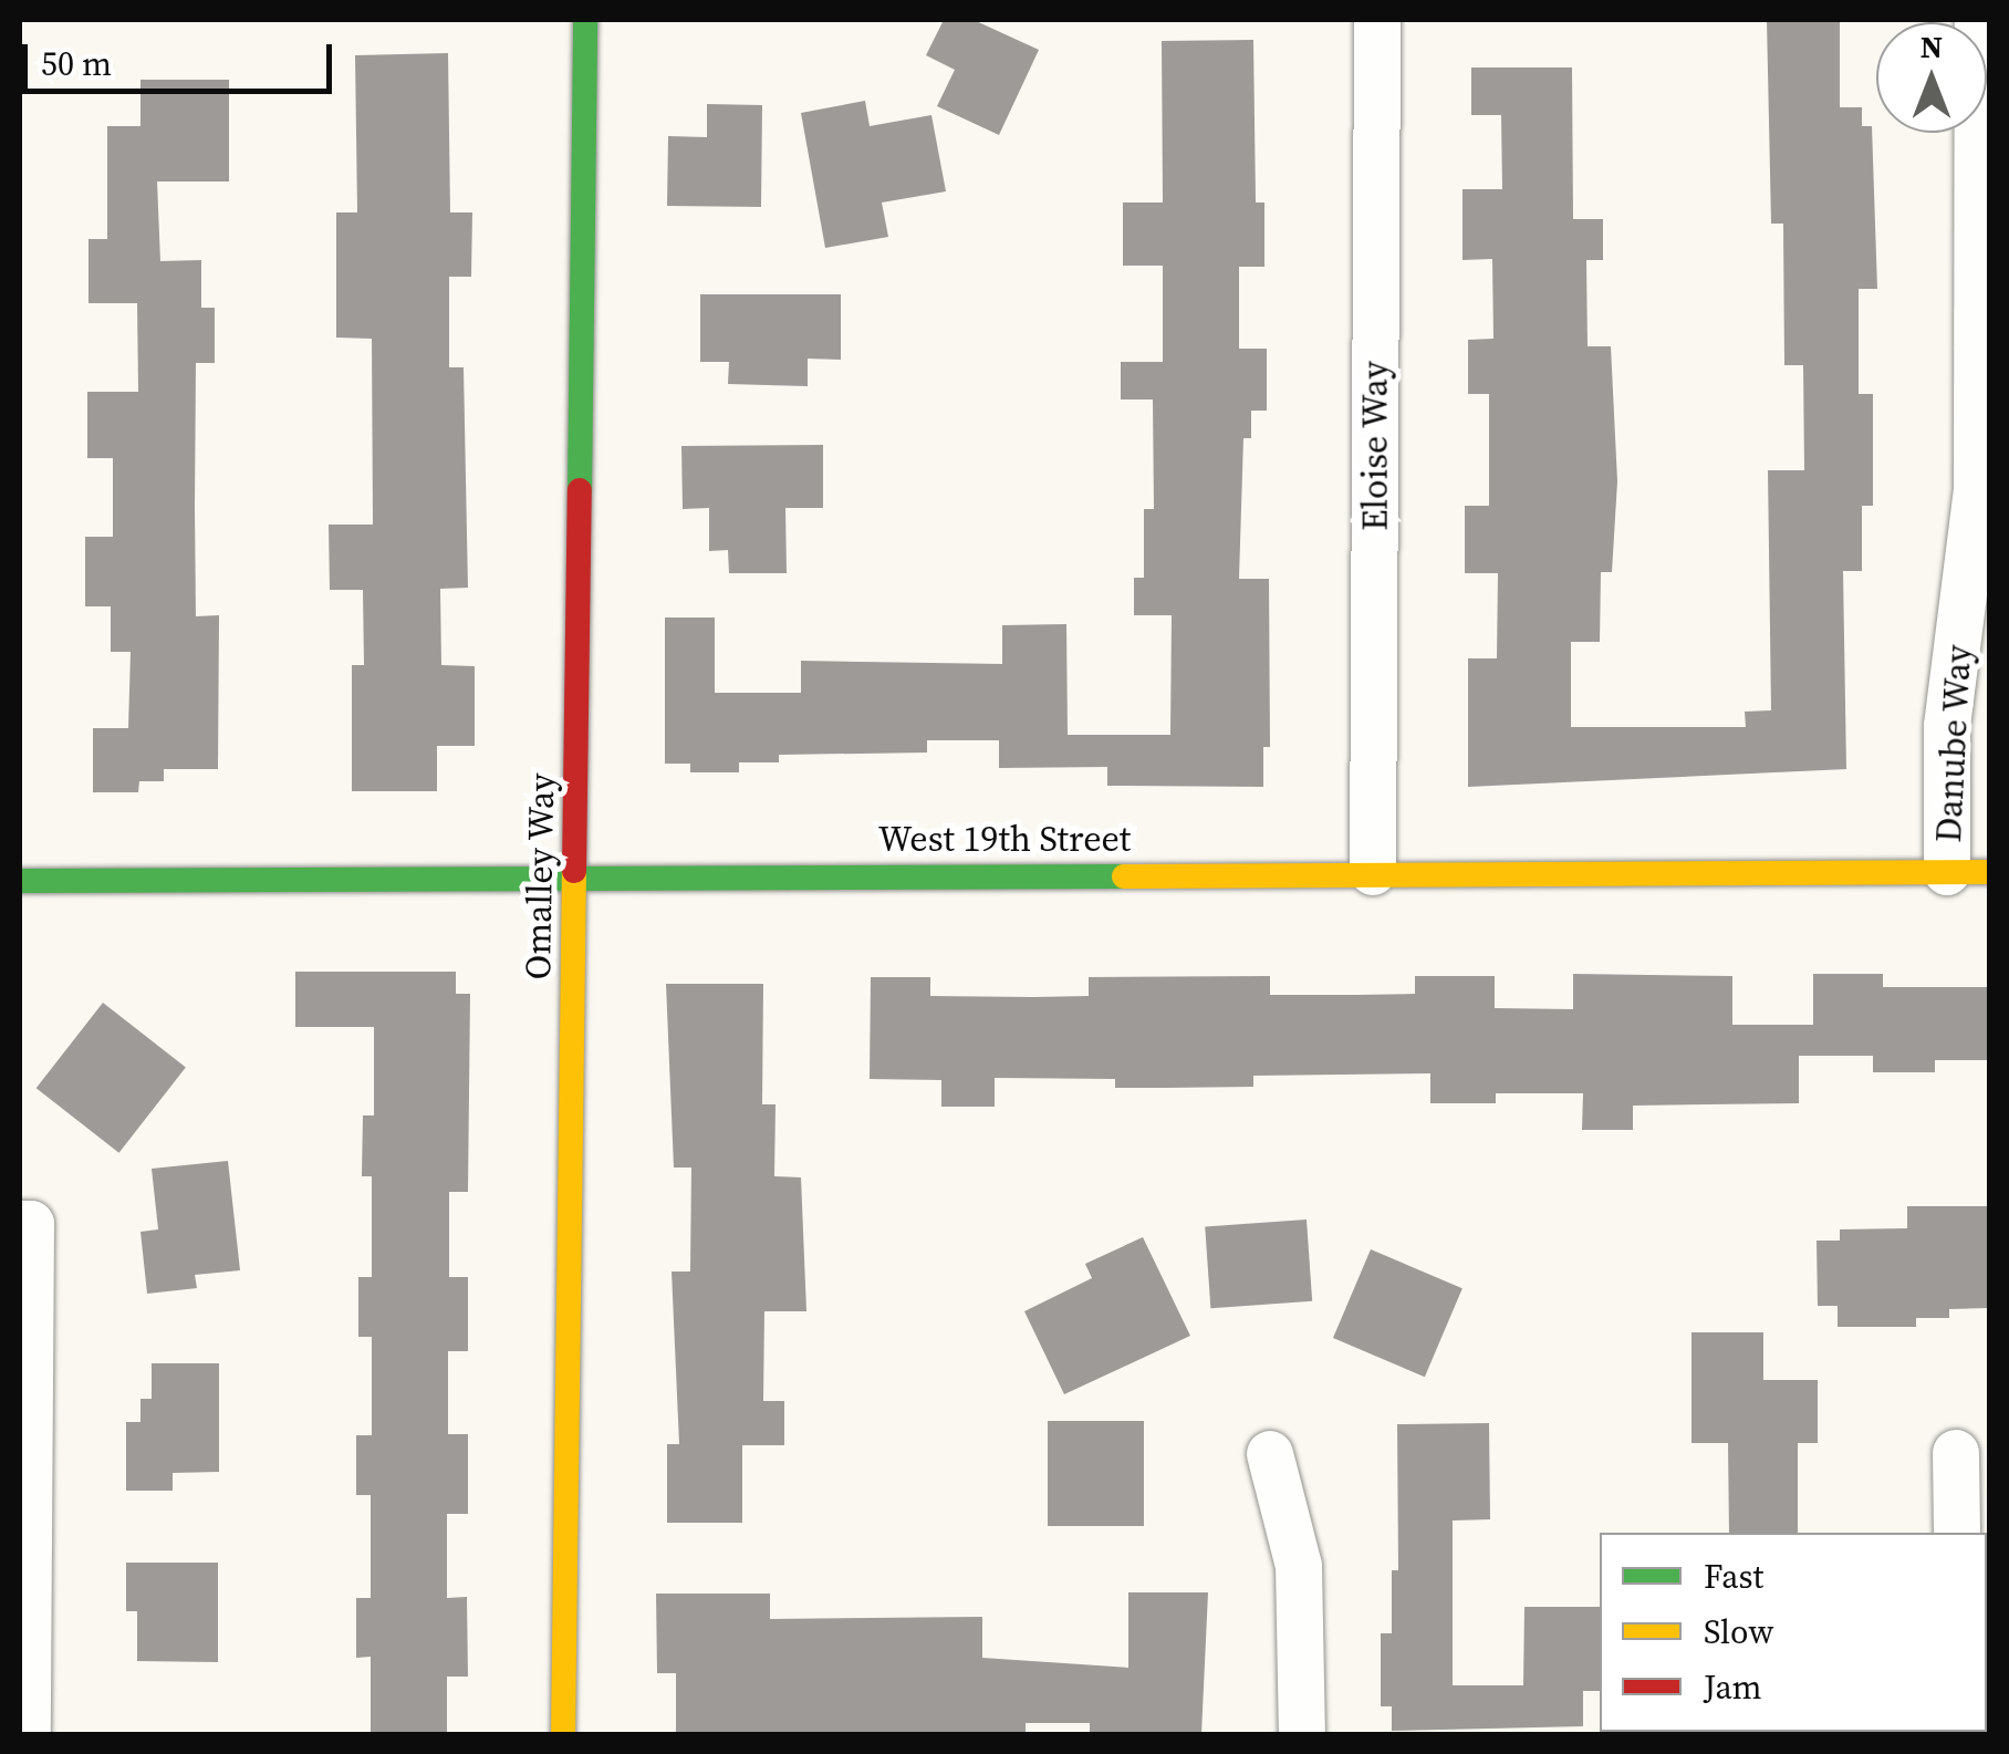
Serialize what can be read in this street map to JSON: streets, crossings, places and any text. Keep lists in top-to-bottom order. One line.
{"streets":{"main road":["West 19th Street","Omalley Way"],"street":["Eloise Way","Danube Way"]},"crossings":[["Eloise Way","West 19th Street"],["Danube Way","West 19th Street"],["West 19th Street","Omalley Way"]],"legend":["Fast","Slow","Jam"],"scale_bar":"50 m","north":"top"}
